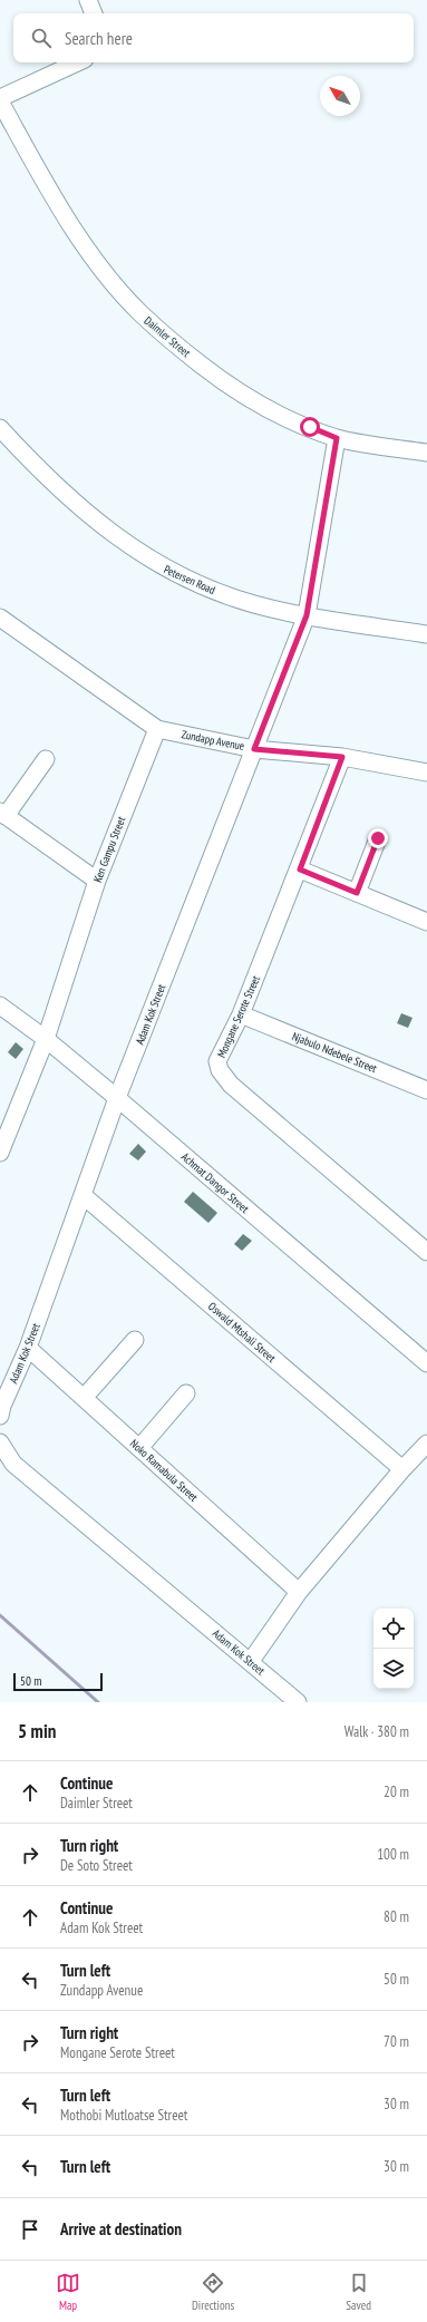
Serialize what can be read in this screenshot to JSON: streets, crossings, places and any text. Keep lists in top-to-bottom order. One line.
{"streets":{"street":["Daimler Street","Petersen Road","Zundapp Avenue","Ken Gampu Street","Adam Kok Street","Mongane Serote Street","Njabulo Ndebele Street","Achmat Dangor Street","Oswald Mtshali Street","Noko Ramabula Street"]},"crossings":[["Daimler Street","Adam Kok Street"],["Petersen Road","Adam Kok Street"],["Zundapp Avenue","Ken Gampu Street"],["Zundapp Avenue","Adam Kok Street"],["Zundapp Avenue","Mongane Serote Street"],["Ken Gampu Street","Achmat Dangor Street"],["Adam Kok Street","Achmat Dangor Street"],["Adam Kok Street","Oswald Mtshali Street"],["Adam Kok Street","Noko Ramabula Street"],["Mongane Serote Street","Njabulo Ndebele Street"]],"scale_bar":"50 m","north":"top left","page":{"search":"Search here","scale":"50 m","heading":["5 min","Walk · 380 m"],"list":[["Continue","Daimler Street","20 m"],["Turn right","De Soto Street","100 m"],["Continue","Adam Kok Street","80 m"],["Turn left","Zundapp Avenue","50 m"],["Turn right","Mongane Serote Street","70 m"],["Turn left","Mothobi Mutloatse Street","30 m"],["Turn left","30 m"],"Arrive at destination"],"nav":["Map","Directions","Saved"]}}
